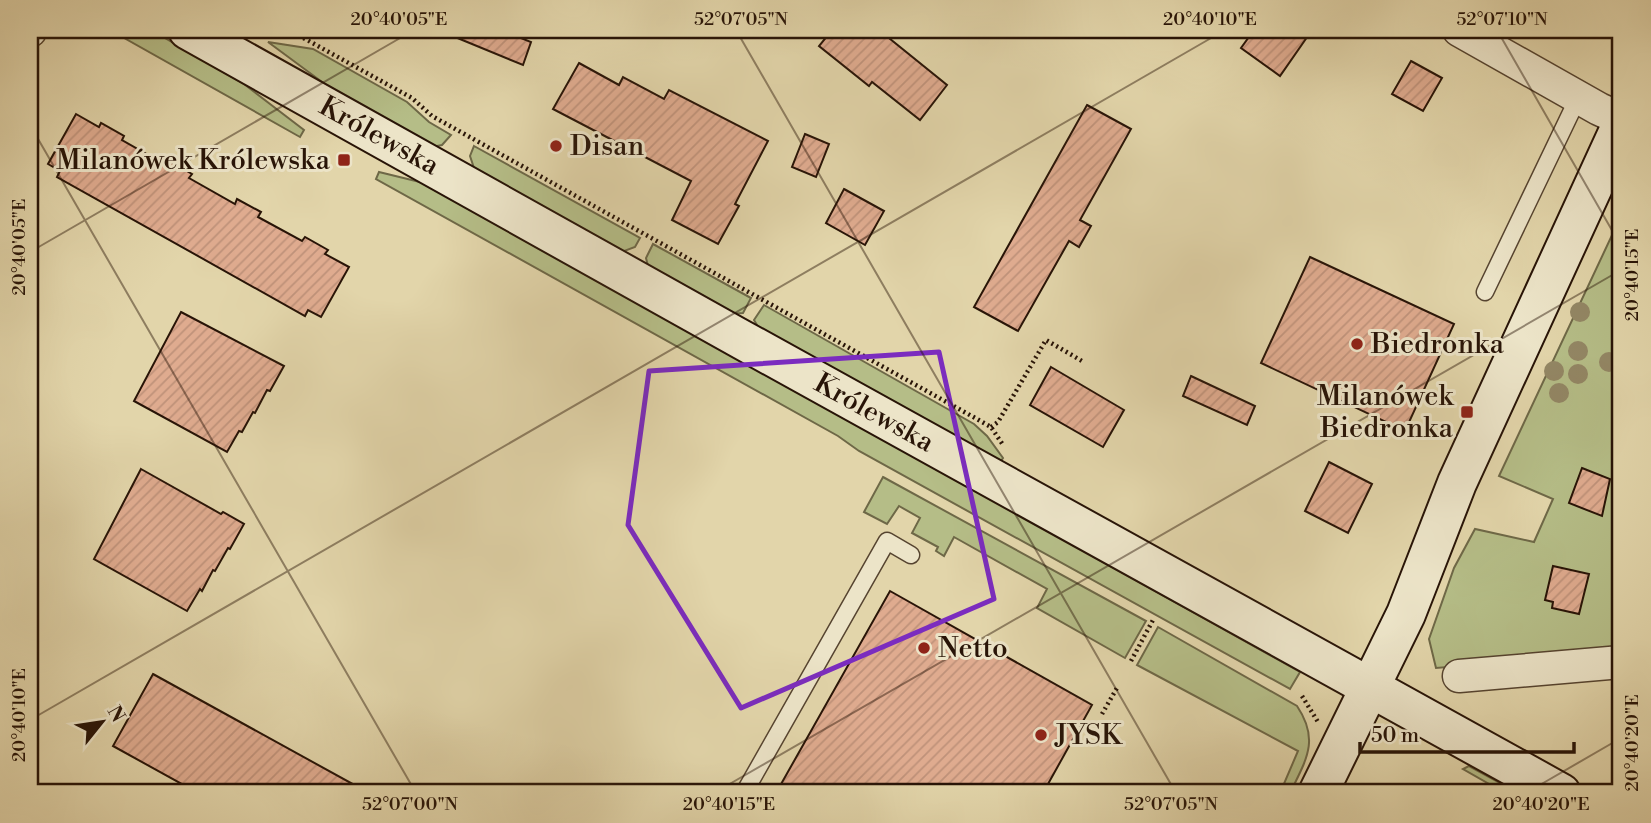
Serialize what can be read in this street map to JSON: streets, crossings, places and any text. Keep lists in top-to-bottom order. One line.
{"streets":{"main road":["Królewska"]},"places":{"other":["Disan","Biedronka","Netto","JYSK"],"transit":["Milanówek Królewska","Milanówek Biedronka"]},"scale_bar":"50 m","north":"top right","coordinates":["20°40'05\"E","52°07'05\"N","20°40'10\"E","52°07'10\"N","20°40'15\"E","20°40'20\"E","52°07'00\"N"]}
